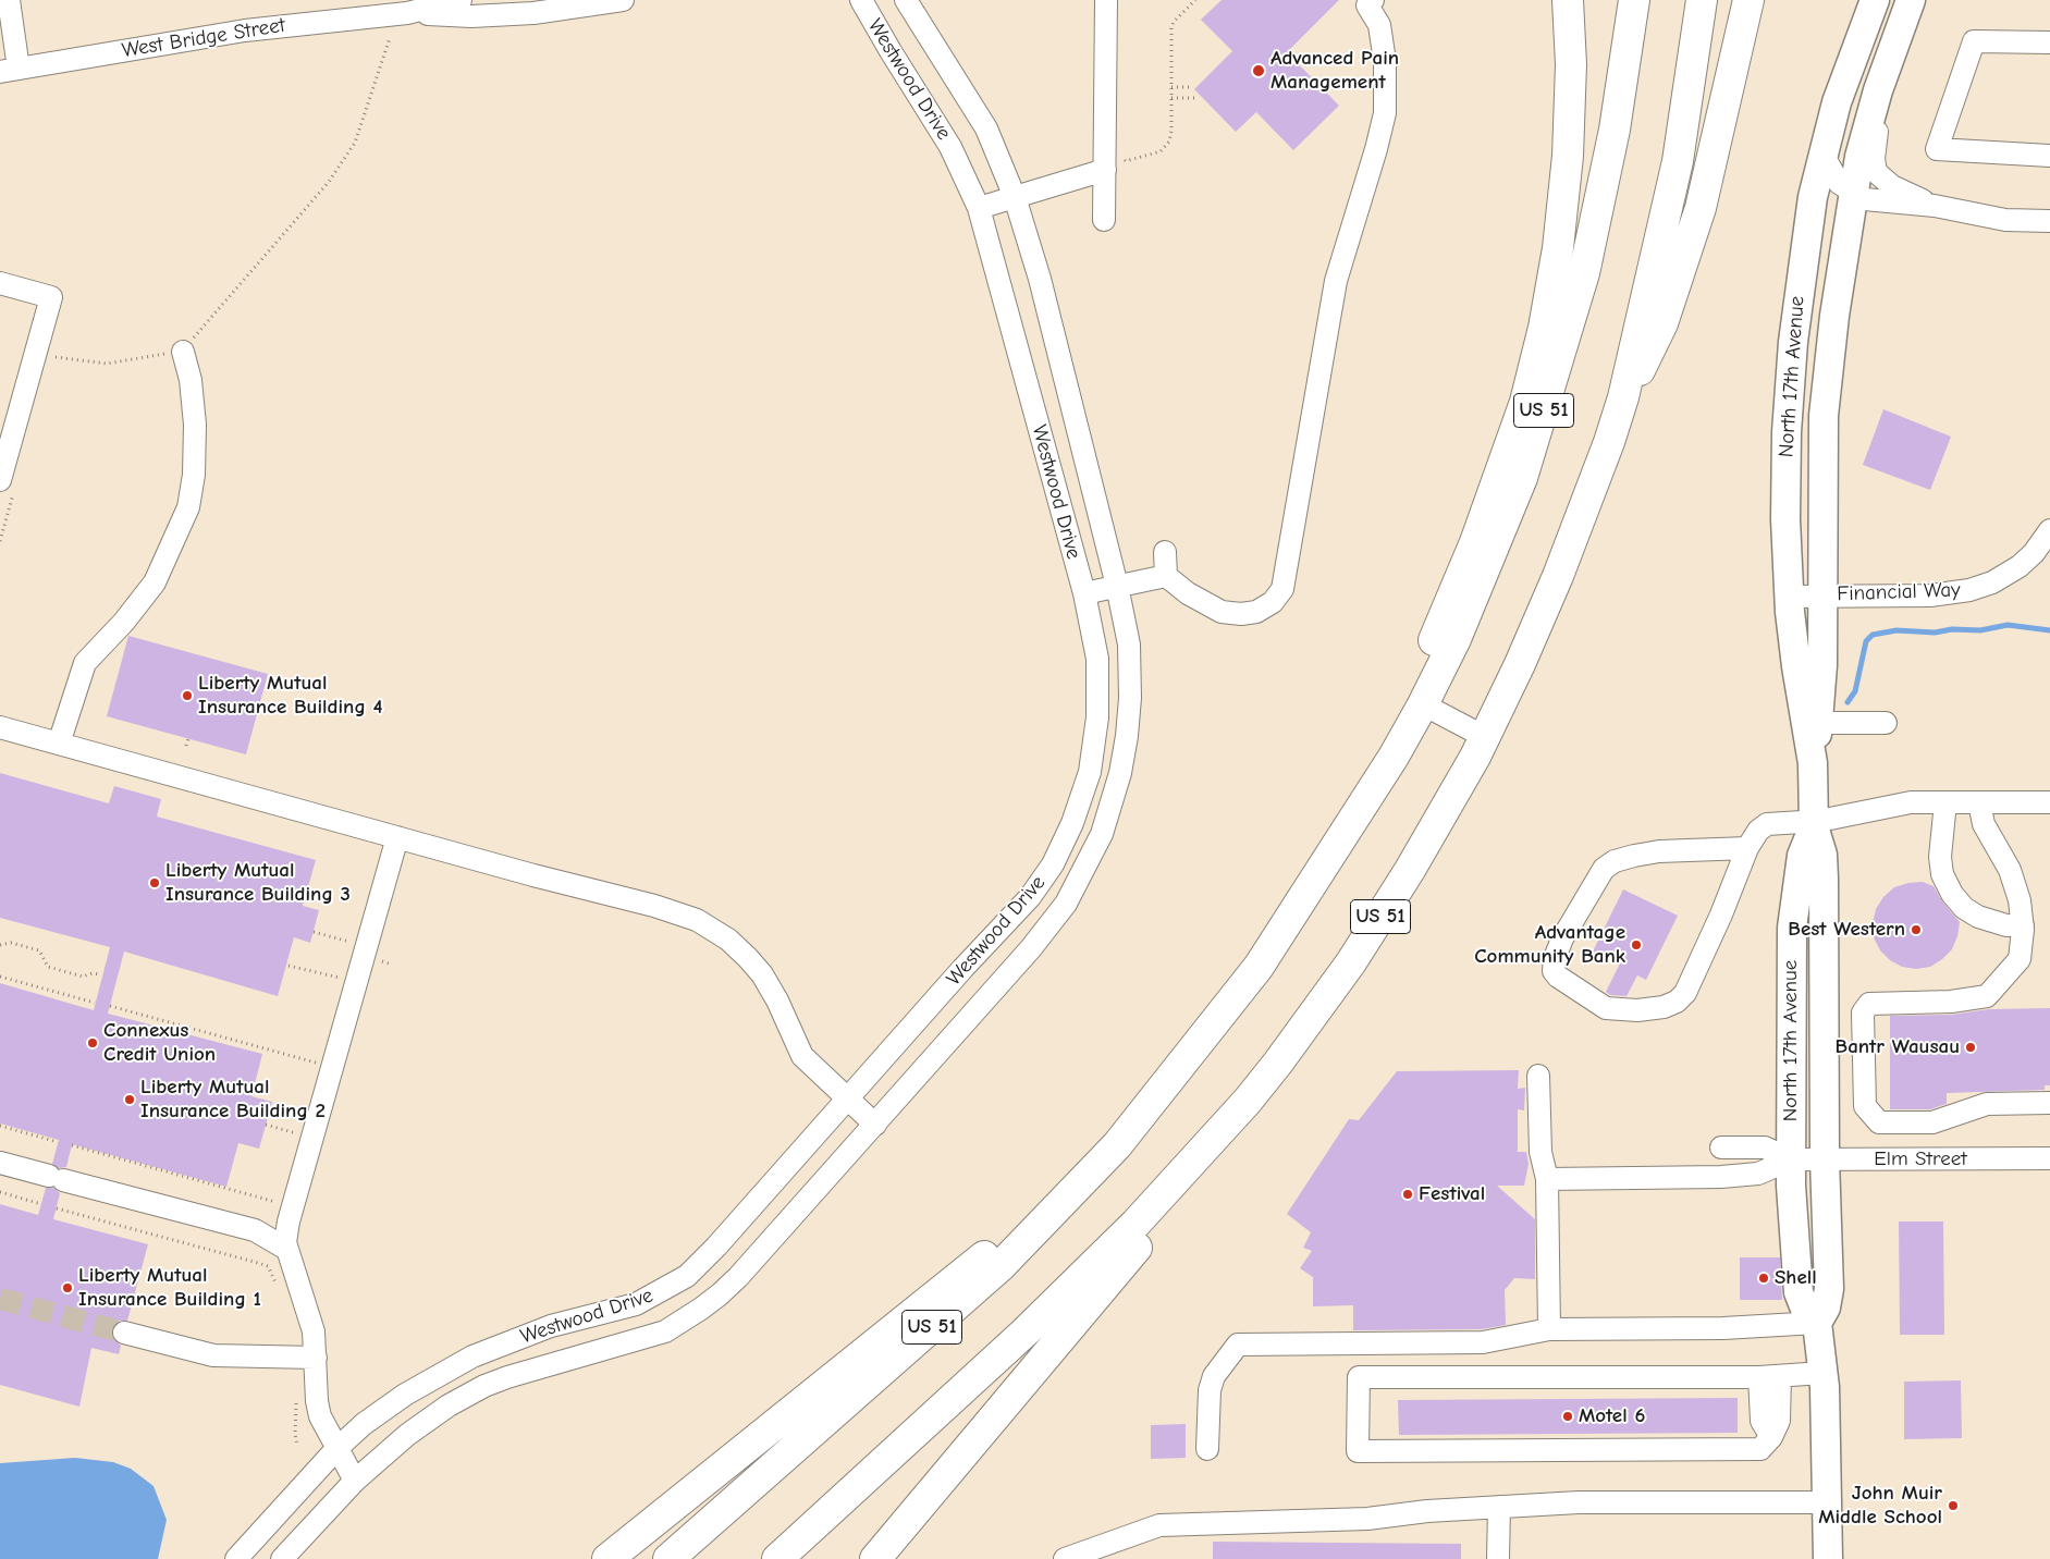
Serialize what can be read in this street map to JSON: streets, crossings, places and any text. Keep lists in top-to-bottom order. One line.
{"streets":{"highway":["US 51"],"main road":["North 17th Avenue"],"street":["West Bridge Street","Westwood Drive","Financial Way","Elm Street"]},"crossings":[["North 17th Avenue","Financial Way"],["North 17th Avenue","Elm Street"]],"places":["Advanced Pain Management","Liberty Mutual Insurance Building 4","Liberty Mutual Insurance Building 3","Best Western","Advantage Community Bank","Connexus Credit Union","Bantr Wausau","Liberty Mutual Insurance Building 2","Festival","Shell","Liberty Mutual Insurance Building 1","Motel 6","John Muir Middle School"]}
